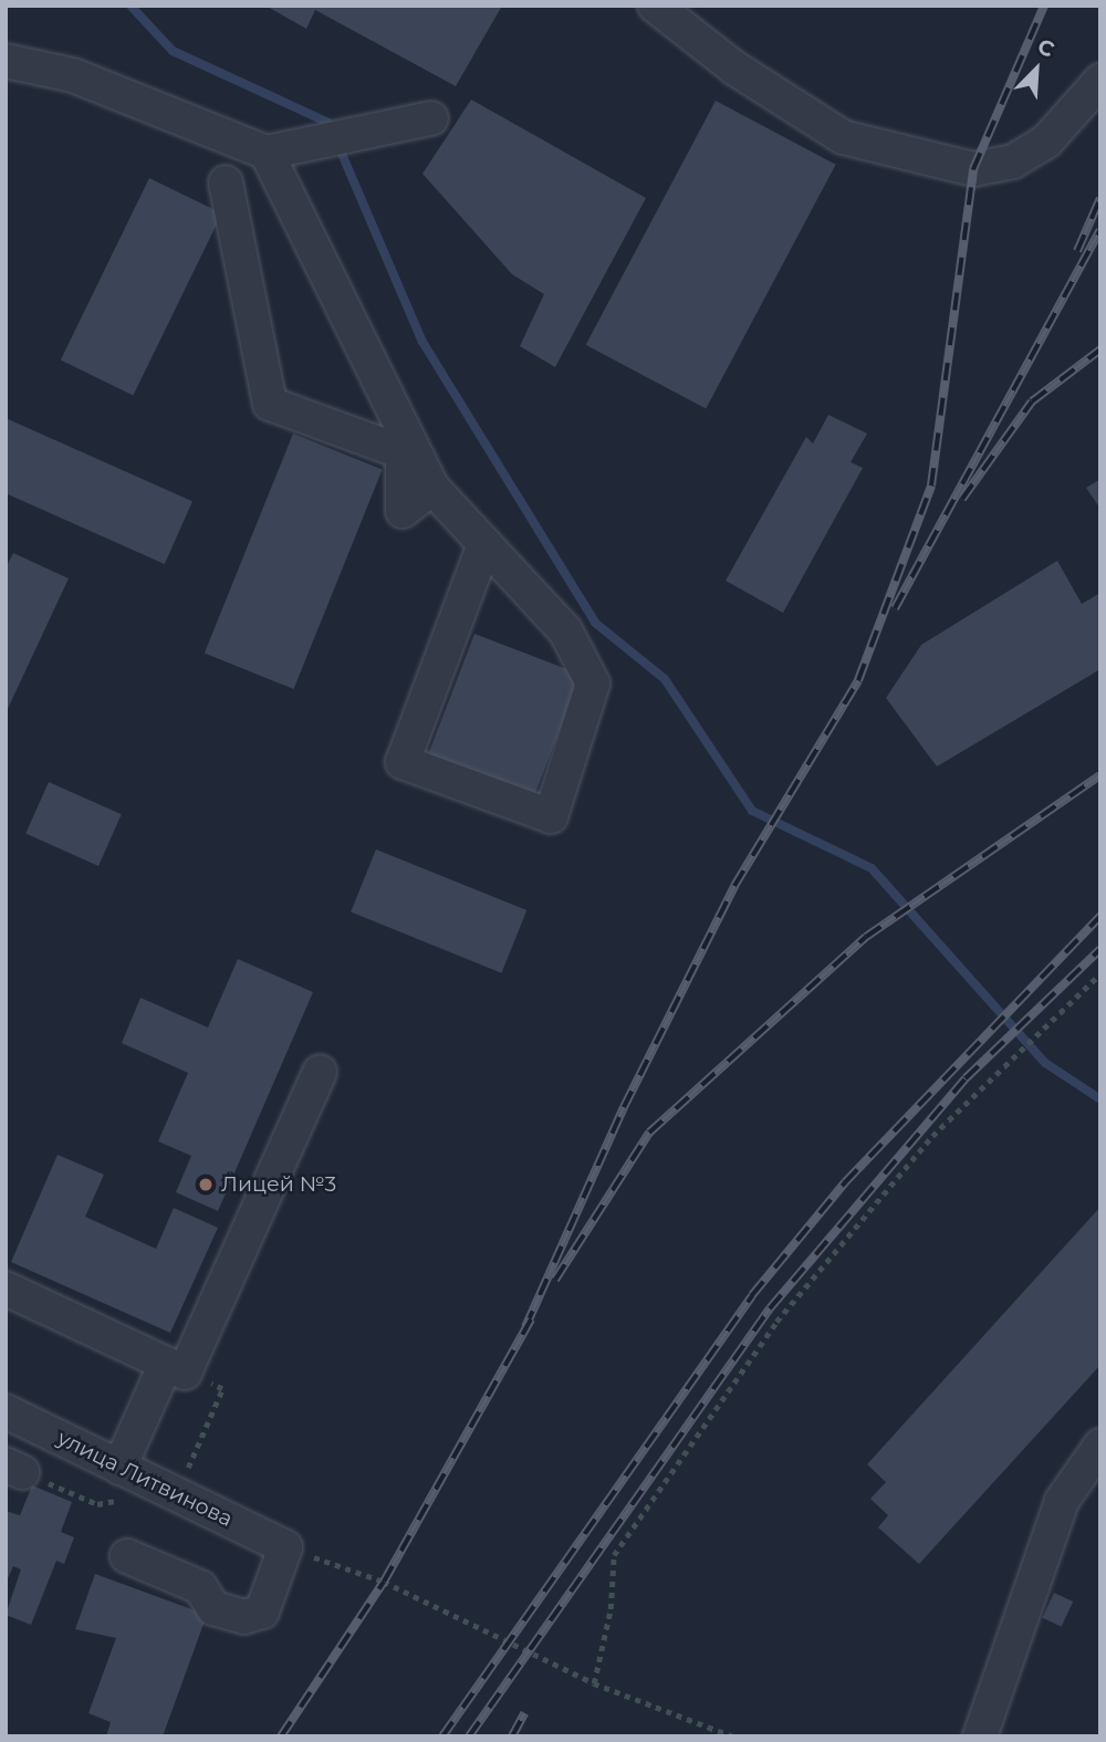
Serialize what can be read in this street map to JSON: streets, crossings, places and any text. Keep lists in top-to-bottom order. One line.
{"streets":{"street":["улица Литвинова"]},"places":["Лицей №3"],"north":"top right"}
